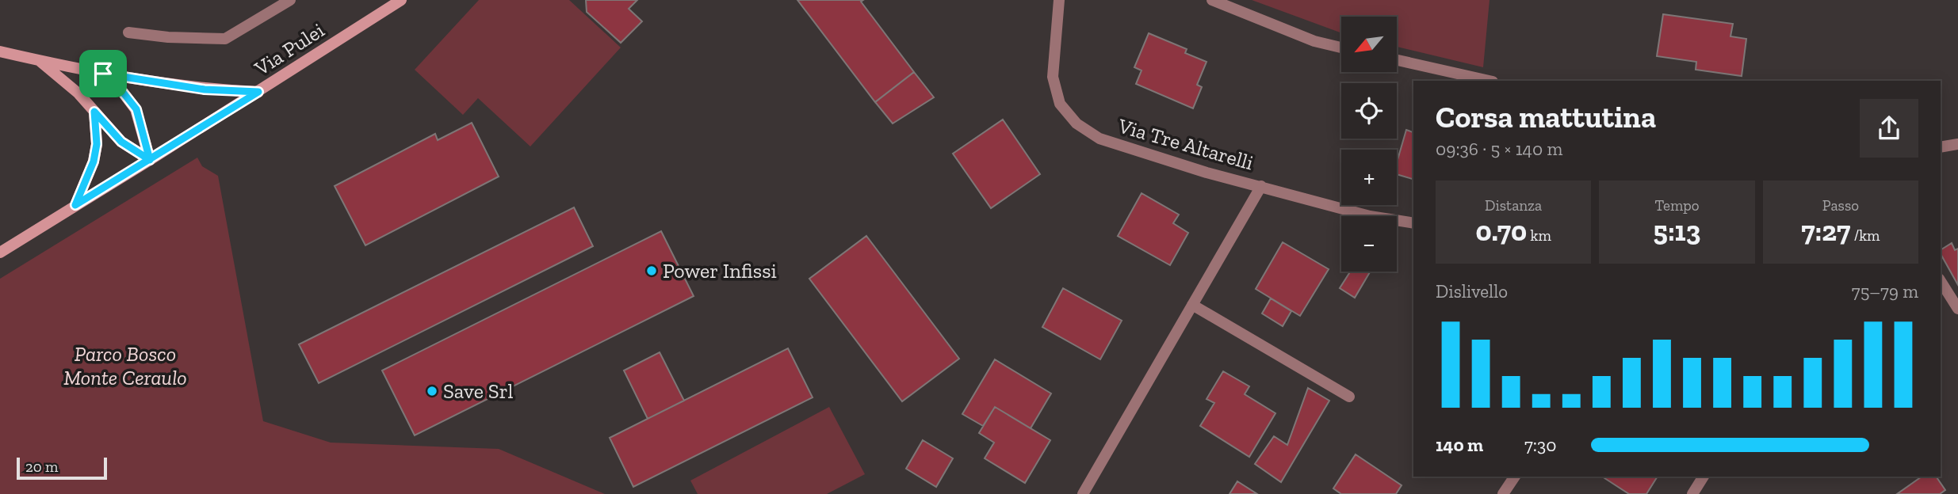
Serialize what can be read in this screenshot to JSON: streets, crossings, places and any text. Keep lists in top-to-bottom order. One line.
{"streets":{"main road":["Via Pulei"],"street":["Via Tre Altarelli"]},"parks":["Parco Bosco Monte Ceraulo"],"places":["Power Infissi","Save Srl"],"scale_bar":"20 m","north":"bottom left","page":{"map_buttons":["+","−"],"heading":["Corsa mattutina","09:36 · 5 × 140 m"],"stats":[["Distanza","0.70 km"],["Tempo","5:13"],["Passo","7:27 /km"]],"chart":["Dislivello","75–79 m"],"list":[{"name":"140 m","note":"7:30"}],"scale":"20 m"}}
